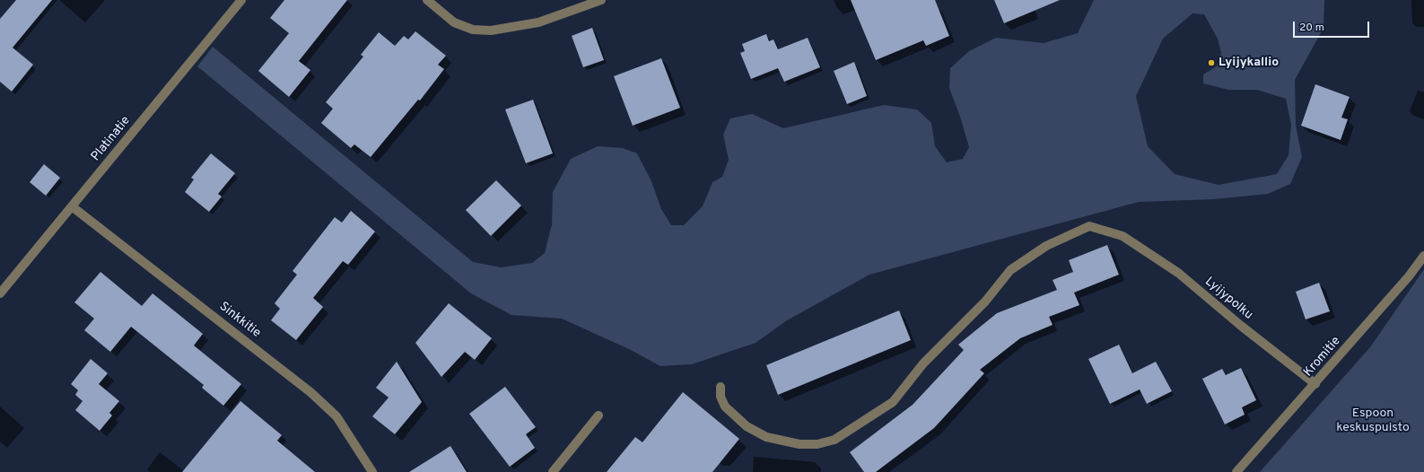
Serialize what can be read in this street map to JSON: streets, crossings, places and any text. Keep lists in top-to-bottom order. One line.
{"streets":{"street":["Platinatie","Lyijypolku","Sinkkitie","Kromitie"]},"crossings":[["Platinatie","Sinkkitie"],["Lyijypolku","Kromitie"]],"parks":["Espoon keskuspuisto"],"places":["Lyijykallio"],"scale_bar":"20 m"}
